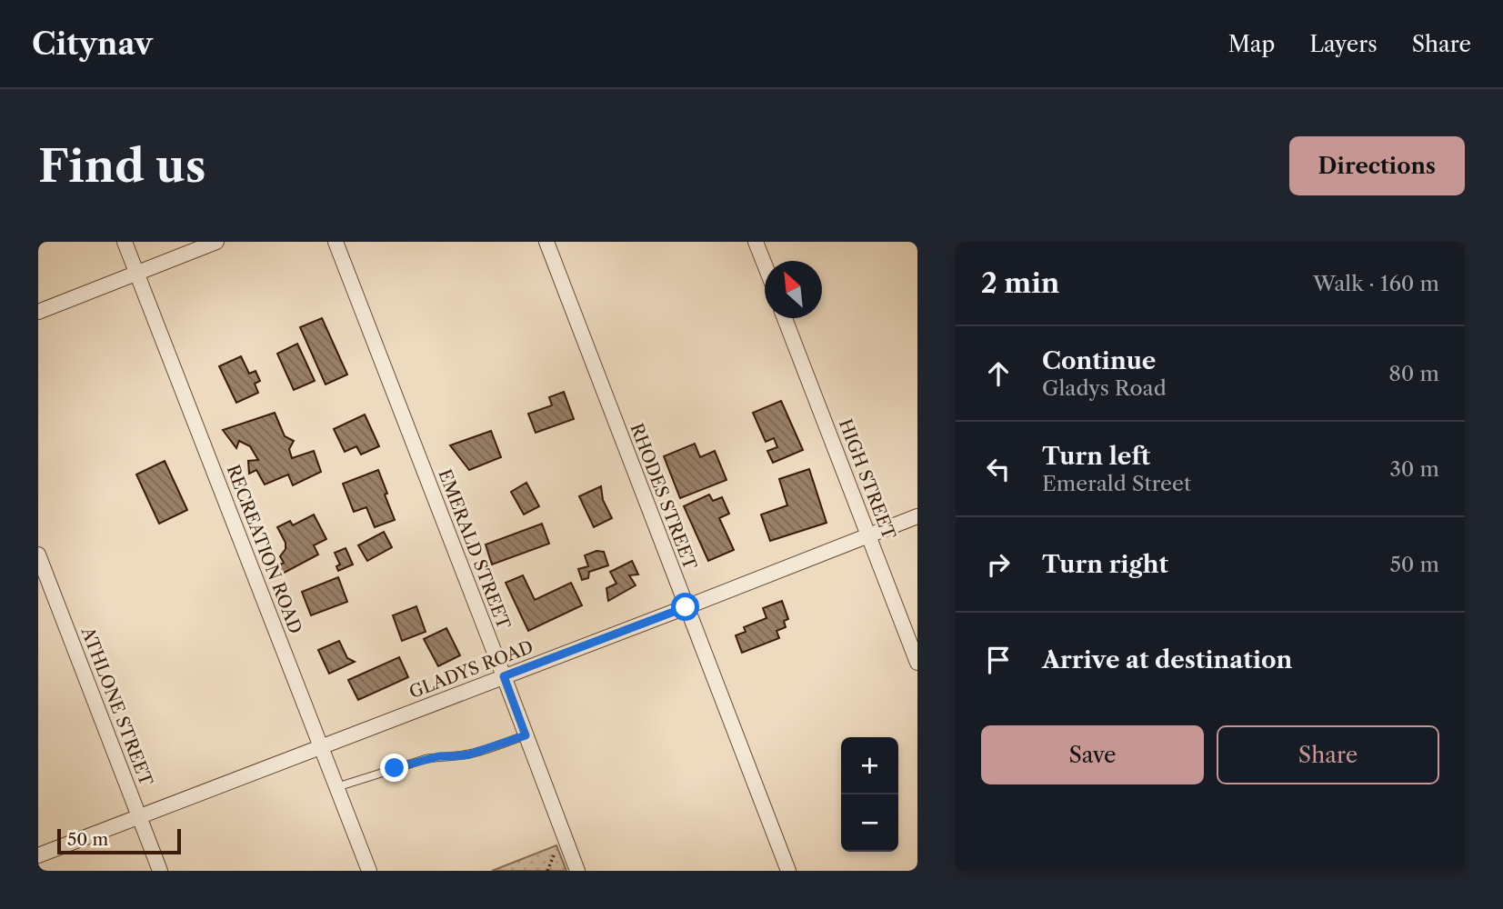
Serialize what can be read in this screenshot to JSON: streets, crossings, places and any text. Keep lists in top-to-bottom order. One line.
{"streets":{"street":["HIGH STREET","RHODES STREET","RECREATION ROAD","EMERALD STREET","GLADYS ROAD","ATHLONE STREET"]},"crossings":[["HIGH STREET","GLADYS ROAD"],["RHODES STREET","GLADYS ROAD"],["RECREATION ROAD","GLADYS ROAD"],["EMERALD STREET","GLADYS ROAD"],["GLADYS ROAD","ATHLONE STREET"]],"scale_bar":"50 m","north":"top left","page":{"header":"Citynav","nav":["Map","Layers","Share"],"buttons":["Directions",["Save","Share"]],"title":"Find us","heading":["2 min","Walk · 160 m"],"list":[["Continue","Gladys Road","80 m"],["Turn left","Emerald Street","30 m"],["Turn right","50 m"],"Arrive at destination"],"map_buttons":["+","−"],"scale":"50 m"}}
